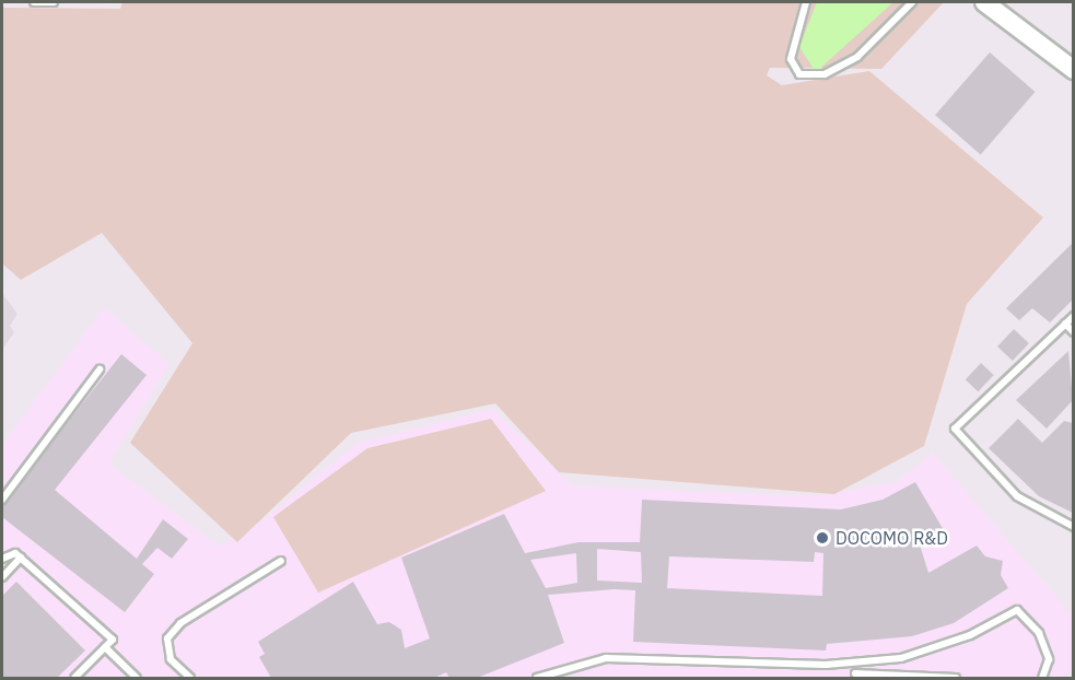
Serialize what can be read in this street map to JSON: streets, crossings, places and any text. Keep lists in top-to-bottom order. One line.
{"places":["DOCOMO R&D"]}
